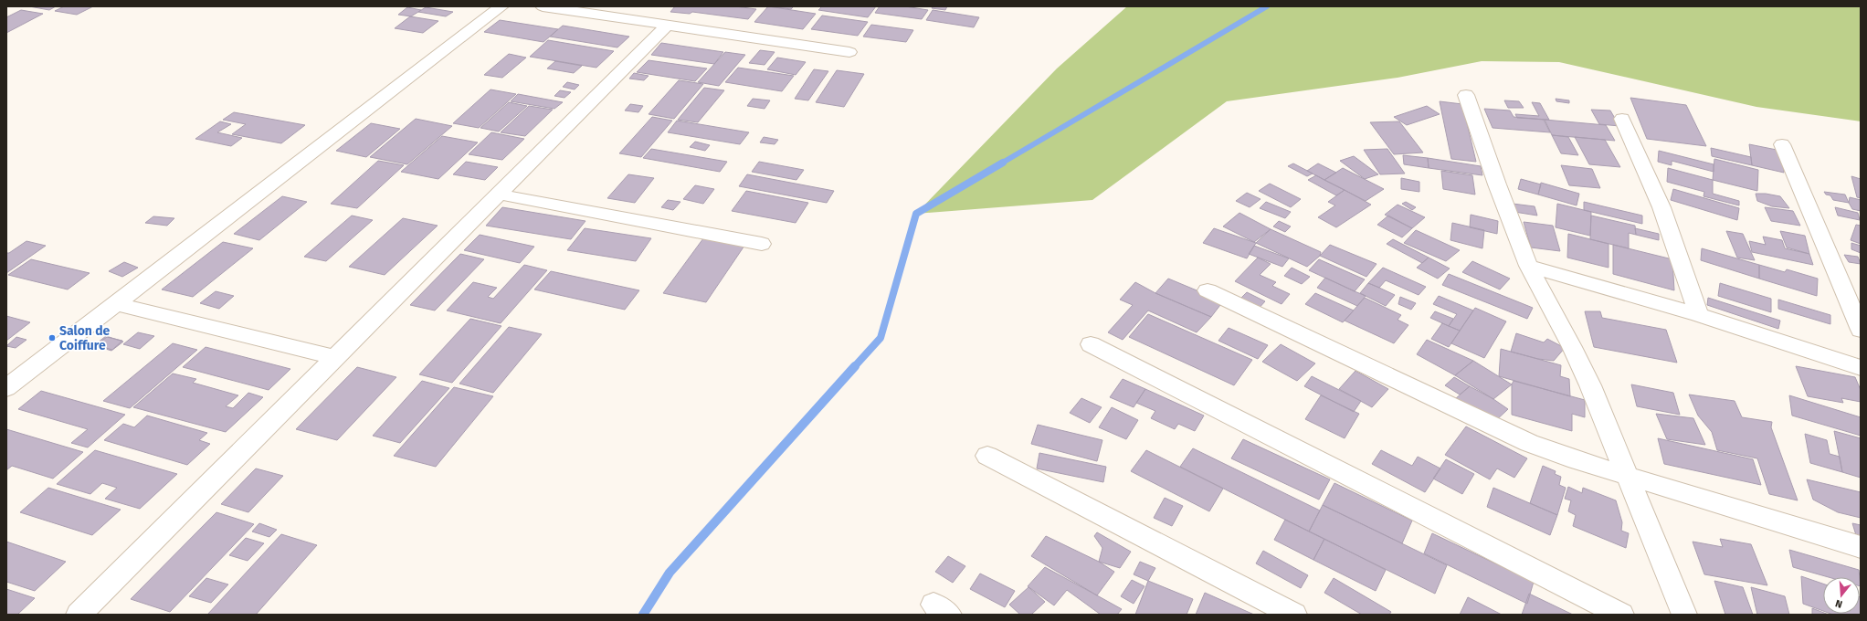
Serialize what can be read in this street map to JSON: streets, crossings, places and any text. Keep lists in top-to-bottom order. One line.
{"places":["Salon de Coiffure"],"north":"bottom"}
